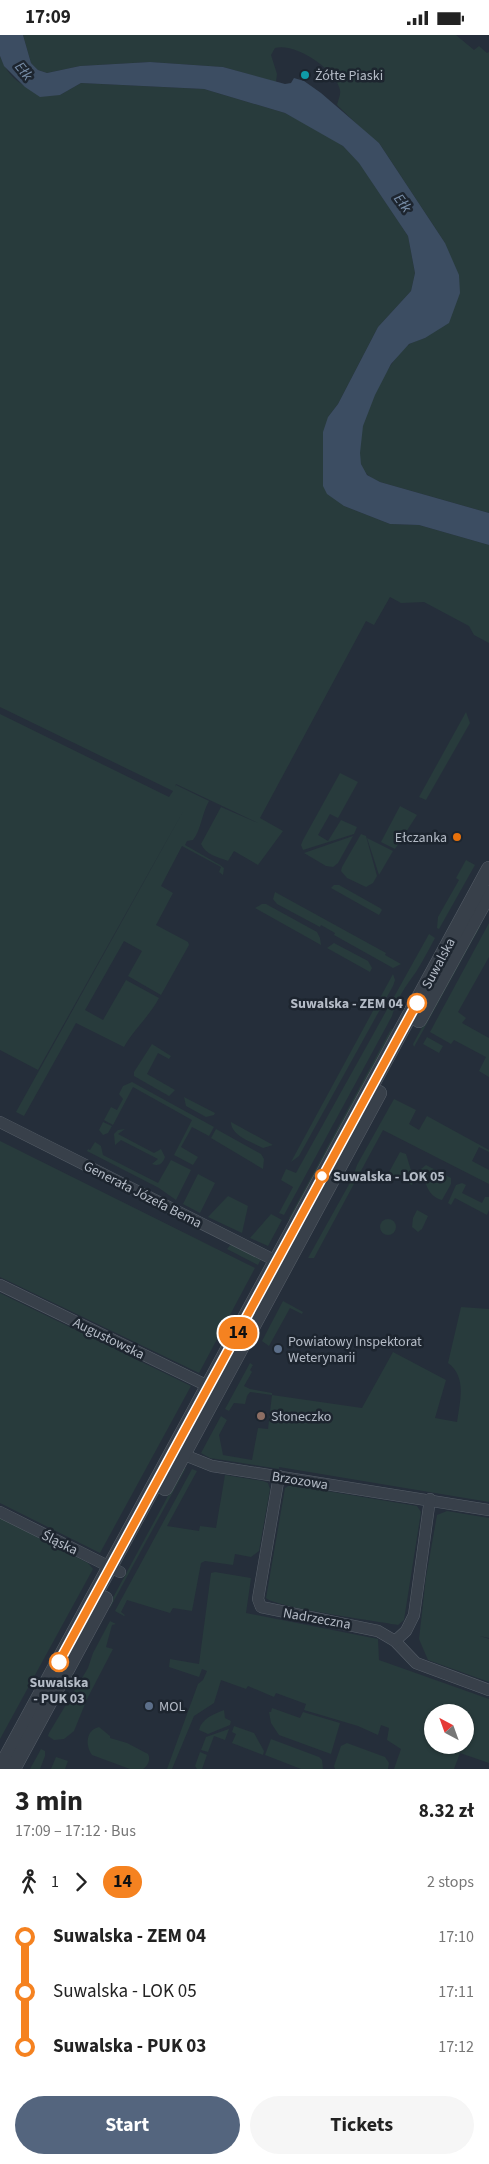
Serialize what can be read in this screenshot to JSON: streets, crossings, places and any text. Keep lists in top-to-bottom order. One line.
{"streets":{"street":["Suwalska","Generała Józefa Bema","Augustowska","Brzozowa","Śląska","Nadrzeczna"]},"crossings":[["Suwalska","Generała Józefa Bema"],["Suwalska","Augustowska"],["Suwalska","Brzozowa"],["Suwalska","Śląska"],["Brzozowa","Nadrzeczna"]],"water":["Ełk"],"places":["Żółte Piaski","Ełczanka","Suwalska - ZEM 04","Suwalska - LOK 05","Powiatowy Inspektorat Weterynarii","Słoneczko","Suwalska - PUK 03","MOL"],"lines":["bus line 14"],"north":"top left","page":{"status":"17:09","on_map":"14","heading":["3 min","17:09 – 17:12 · Bus","8.32 zł"],"legs":["1","14","2 stops"],"list":[{"name":"Suwalska - ZEM 04","value":"17:10"},{"name":"Suwalska - LOK 05","value":"17:11"},{"name":"Suwalska - PUK 03","value":"17:12"}],"buttons":["Start","Tickets"]}}
